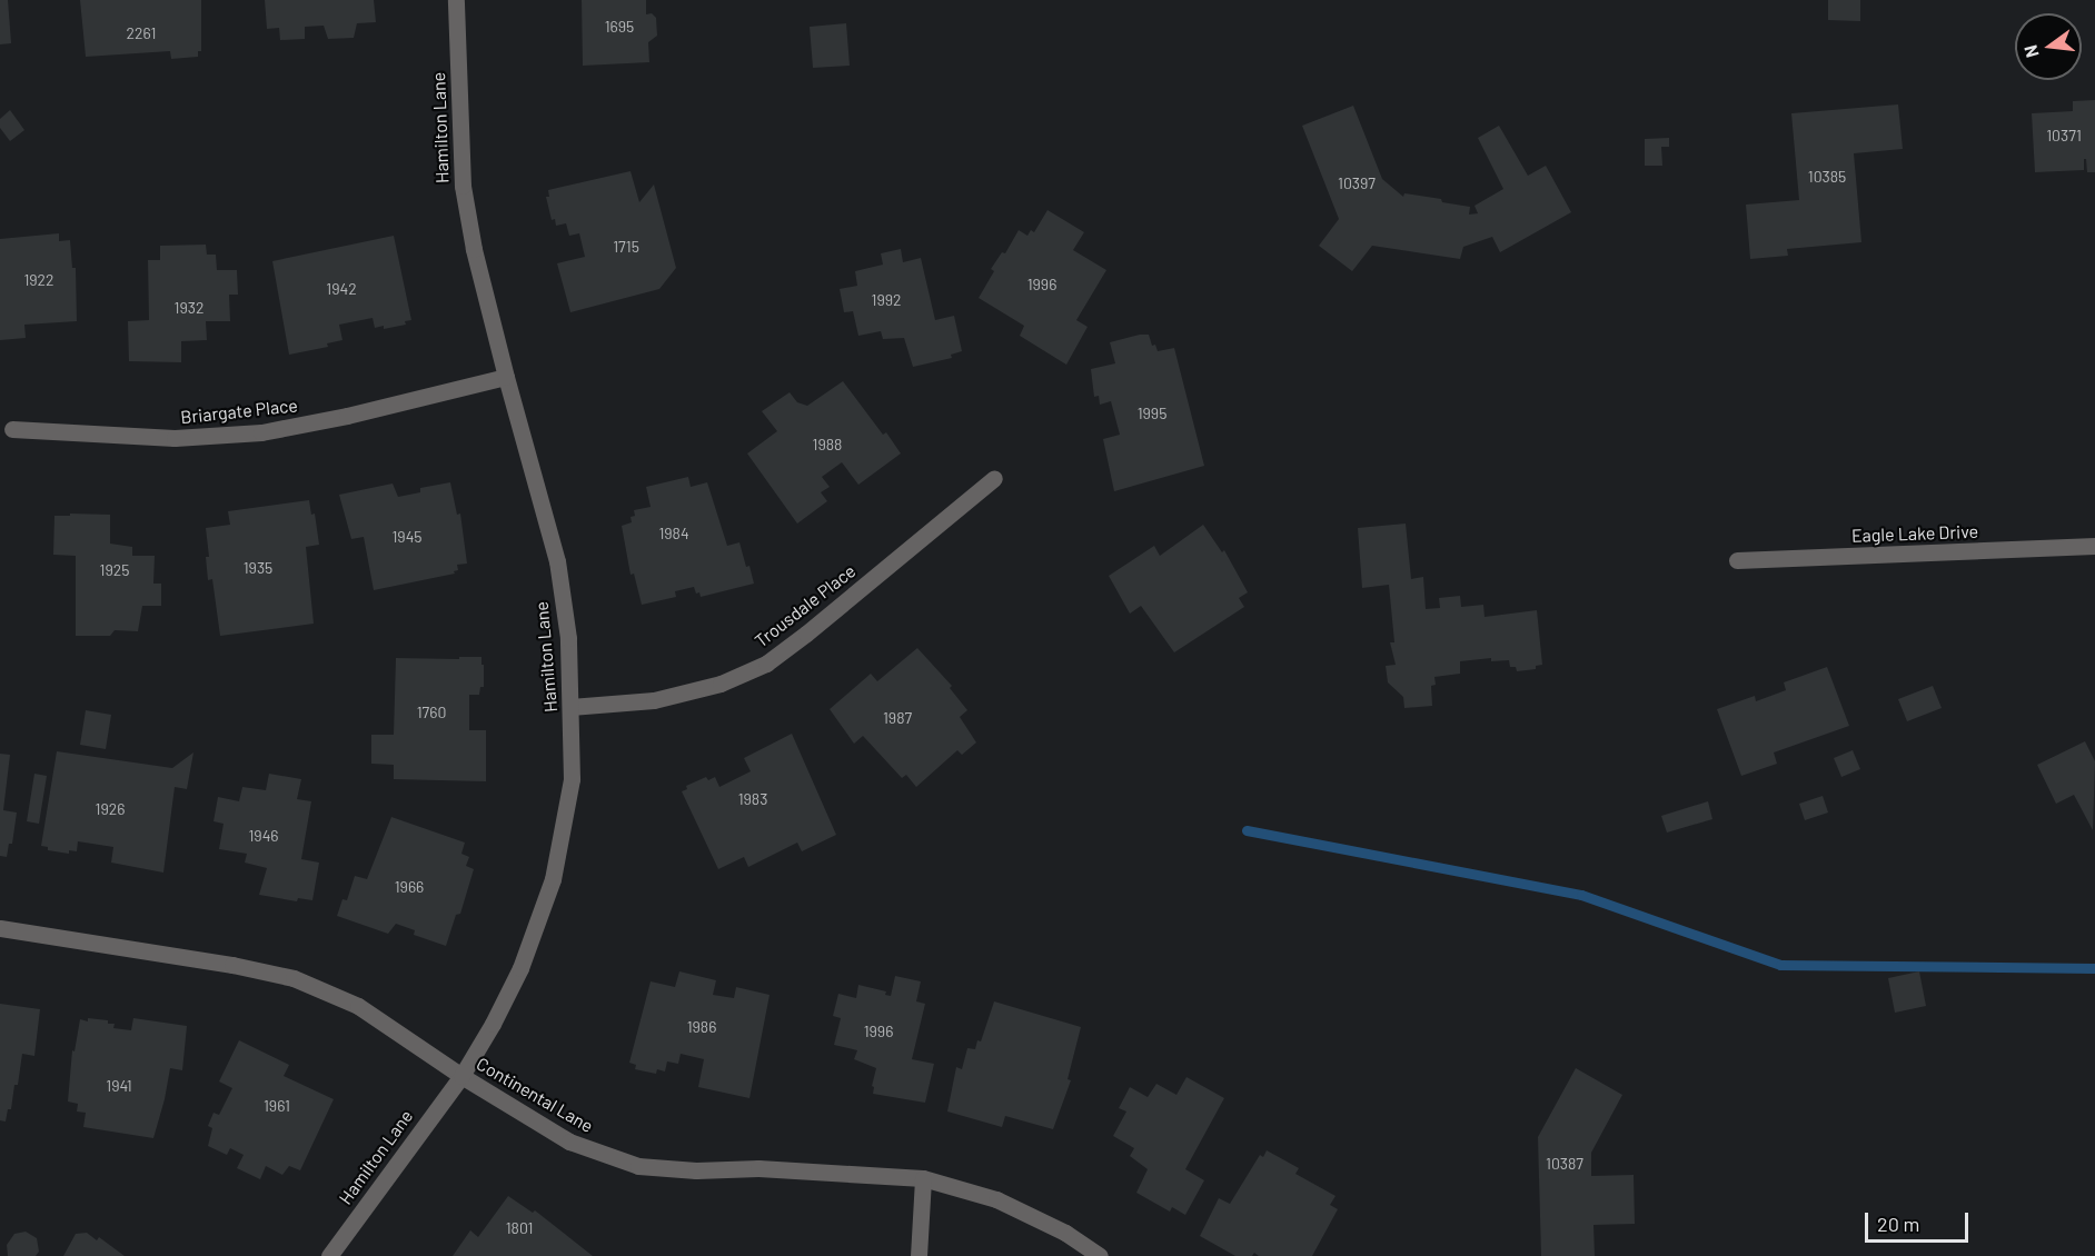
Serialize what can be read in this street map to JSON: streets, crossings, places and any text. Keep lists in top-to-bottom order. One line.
{"streets":{"street":["Hamilton Lane","Briargate Place","Eagle Lake Drive","Trousdale Place","Continental Lane"]},"crossings":[["Hamilton Lane","Briargate Place"],["Hamilton Lane","Trousdale Place"],["Hamilton Lane","Continental Lane"]],"house_numbers":["1695","2261","10371","10385","10397","1715","1922","1996","1942","1992","1932","1995","1988","1984","1945","1935","1925","1760","1987","1983","1926","1946","1966","1986","1996","1941","1961","10387","1801"],"scale_bar":"20 m","north":"left"}
